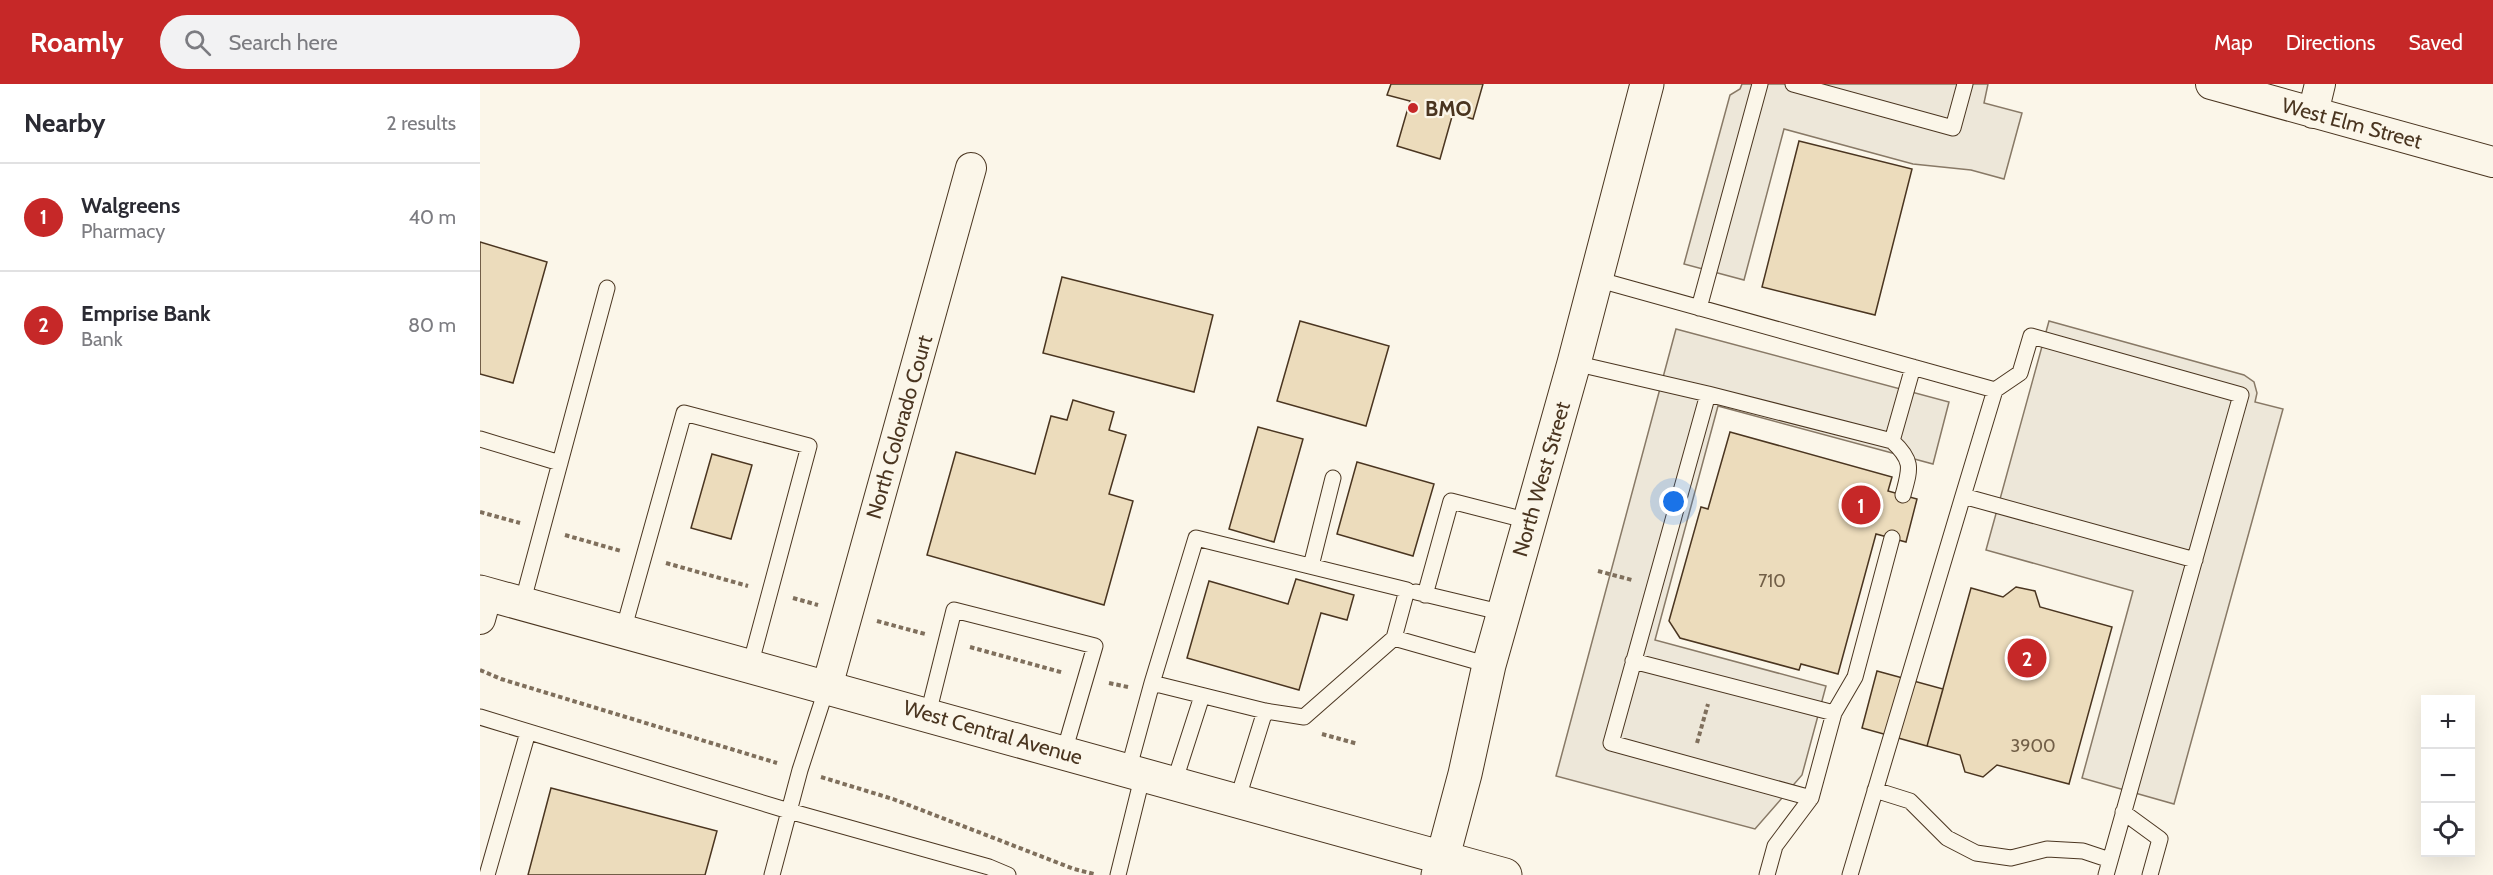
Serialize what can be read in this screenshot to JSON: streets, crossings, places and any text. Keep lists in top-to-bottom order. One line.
{"streets":{"main road":["North West Street","West Central Avenue"],"street":["West Elm Street","North Colorado Court"]},"crossings":[["North Colorado Court","West Central Avenue"],["North West Street","West Central Avenue"]],"places":["BMO"],"house_numbers":["710","3900"],"page":{"header":"Roamly","search":"Search here","nav":["Map","Directions","Saved"],"heading":["Nearby","2 results"],"list":[{"mark":"1","name":"Walgreens","note":"Pharmacy","value":"40 m"},{"mark":"2","name":"Emprise Bank","note":"Bank","value":"80 m"}],"pins":["1","2"],"map_buttons":["+","−"]}}
